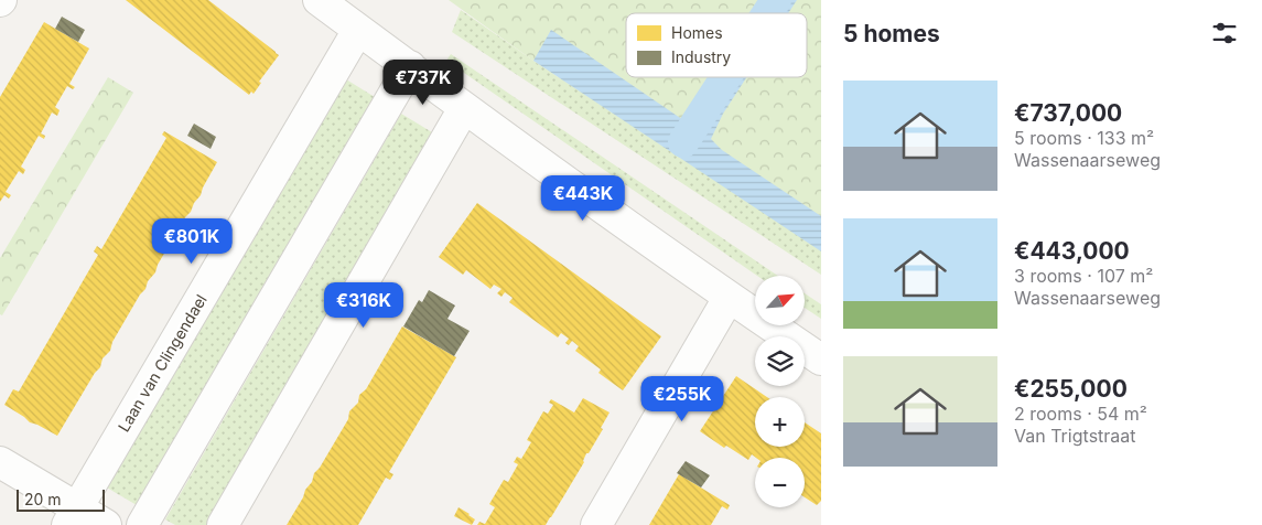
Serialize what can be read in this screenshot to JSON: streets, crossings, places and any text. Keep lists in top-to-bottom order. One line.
{"streets":{"street":["Laan van Clingendael"]},"legend":["Homes","Industry"],"scale_bar":"20 m","north":"top right","page":{"heading":"5 homes","price":["€737K","€443K","€801K","€316K","€255K"],"list":[{"name":"€737,000","note":"5 rooms · 133 m² · Wassenaarseweg"},{"name":"€443,000","note":"3 rooms · 107 m² · Wassenaarseweg"},{"name":"€255,000","note":"2 rooms · 54 m² · Van Trigtstraat"}],"map_buttons":["+","−"],"scale":"20 m"}}
